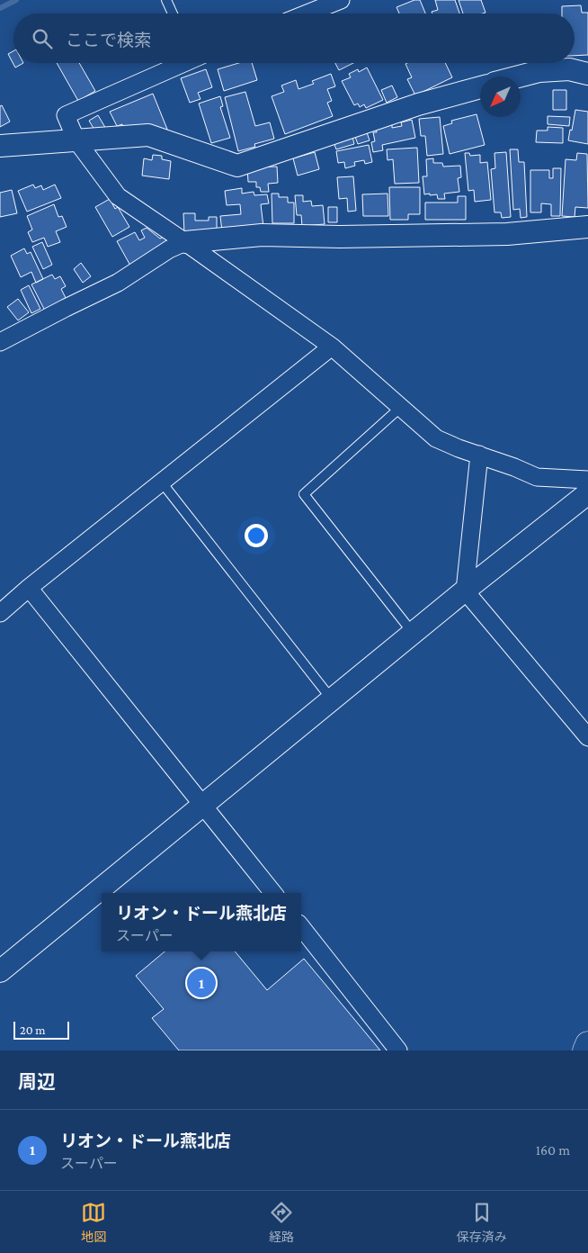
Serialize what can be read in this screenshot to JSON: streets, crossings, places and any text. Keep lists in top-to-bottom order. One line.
{"scale_bar":"20 m","north":"bottom left","page":{"search":"ここで検索","popup":["リオン・ドール燕北店","スーパー"],"pins":"1","scale":"20 m","heading":"周辺","list":[{"mark":"1","name":"リオン・ドール燕北店","note":"スーパー","value":"160 m"}],"nav":["地図","経路","保存済み"]}}
